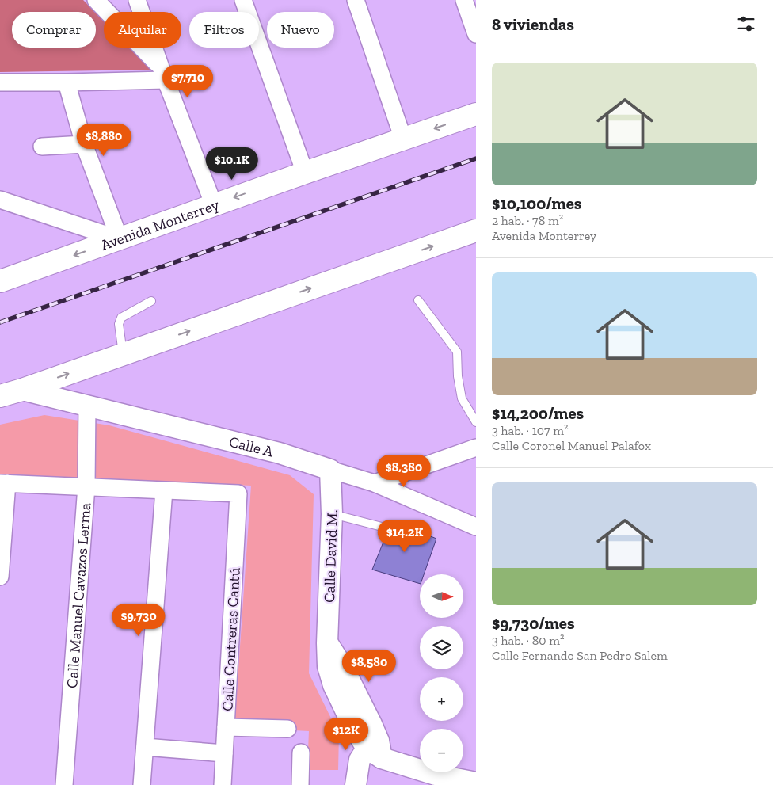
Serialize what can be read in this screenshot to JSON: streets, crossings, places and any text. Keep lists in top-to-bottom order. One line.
{"streets":{"main road":["Avenida Monterrey"],"street":["Calle A","Calle David M.","Calle Manuel Cavazos Lerma","Calle Contreras Cantú"]},"crossings":[["Calle A","Calle David M."],["Calle A","Calle Manuel Cavazos Lerma"]],"north":"right","page":{"heading":"8 viviendas","chip":["Comprar","Alquilar","Filtros","Nuevo"],"list":[{"name":"$10,100/mes","note":"2 hab. · 78 m² · Avenida Monterrey"},{"name":"$14,200/mes","note":"3 hab. · 107 m² · Calle Coronel Manuel Palafox"},{"name":"$9,730/mes","note":"3 hab. · 80 m² · Calle Fernando San Pedro Salem"}],"price":["$7,710","$8,880","$10.1K","$8,380","$14.2K","$9,730","$8,580","$12K"],"map_buttons":["+","−"]}}
